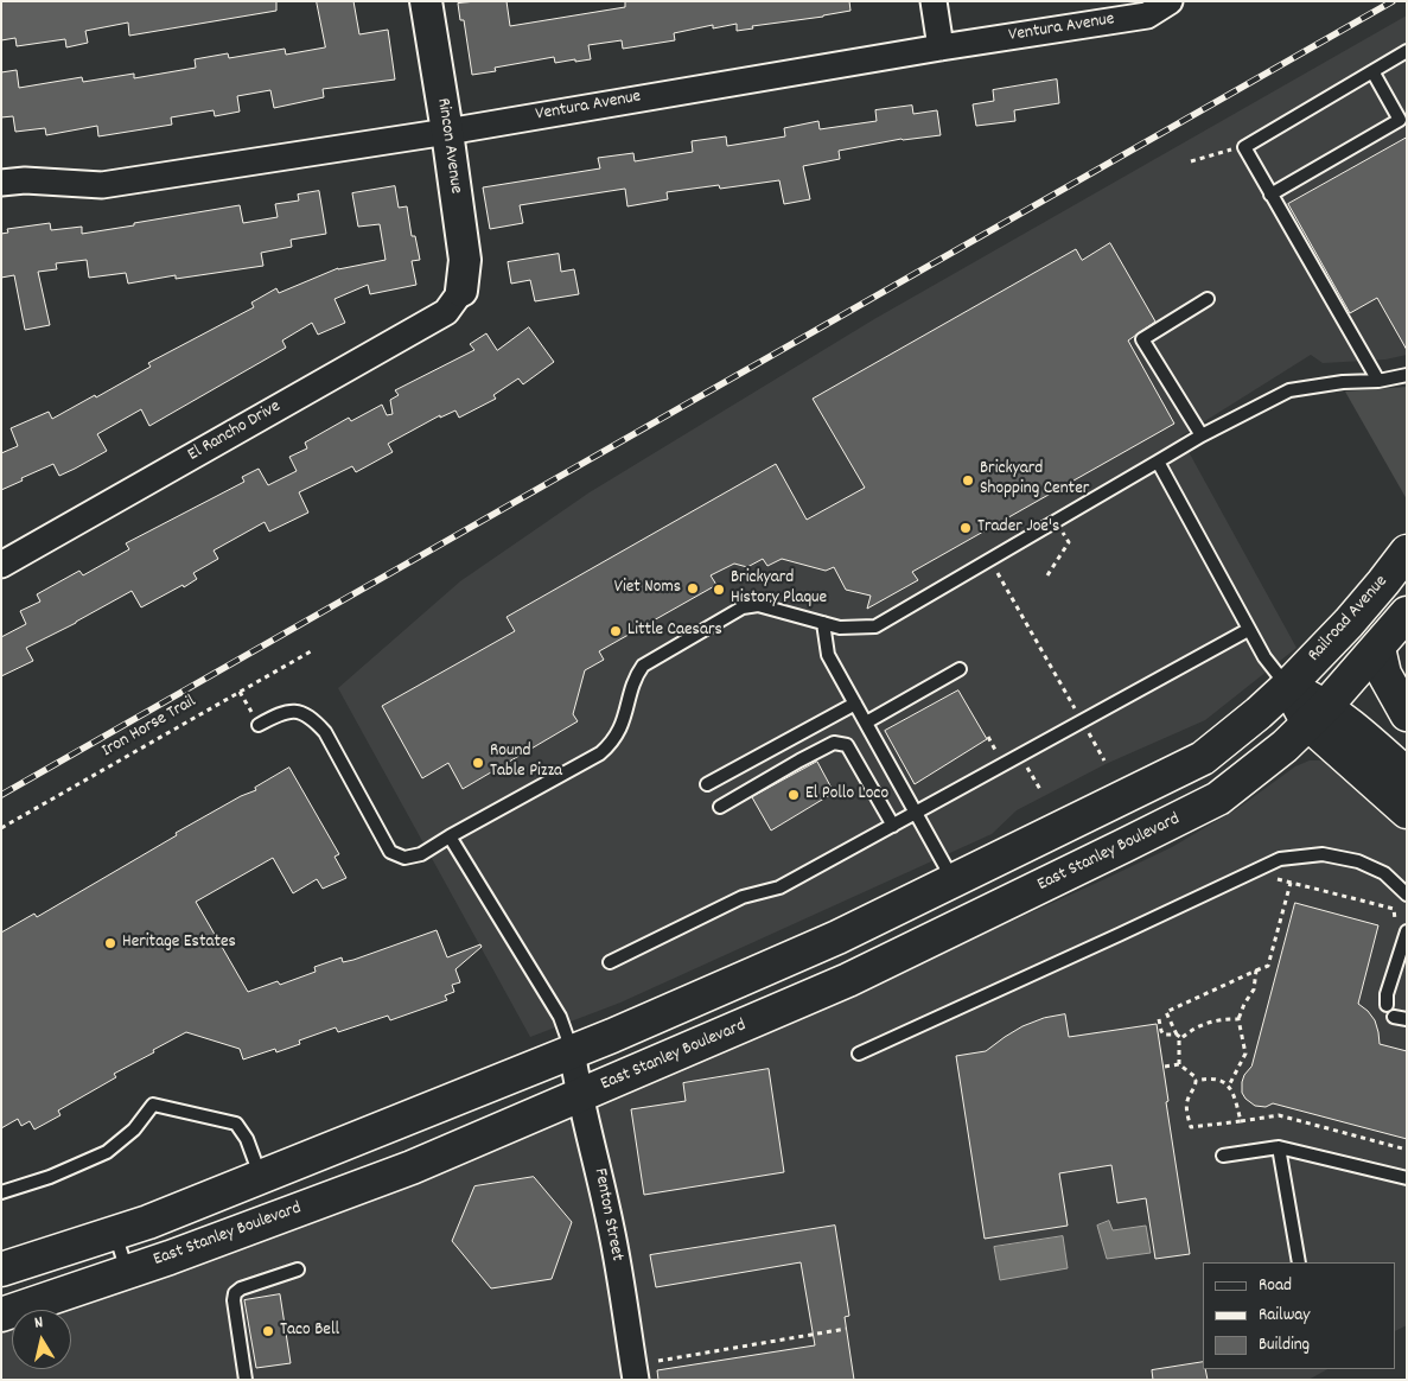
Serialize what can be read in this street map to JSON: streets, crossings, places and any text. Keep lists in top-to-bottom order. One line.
{"streets":{"main road":["Railroad Avenue","East Stanley Boulevard"],"street":["Ventura Avenue","Rincon Avenue","El Rancho Drive","Fenton Street"],"path":["Iron Horse Trail"]},"crossings":[["Ventura Avenue","Rincon Avenue"],["Rincon Avenue","El Rancho Drive"],["East Stanley Boulevard","Fenton Street"]],"places":["Brickyard Shopping Center","Trader Joe's","Viet Noms","Brickyard History Plaque","Little Caesars","Round Table Pizza","El Pollo Loco","Heritage Estates","Taco Bell"],"legend":["Road","Railway","Building"],"north":"top"}
